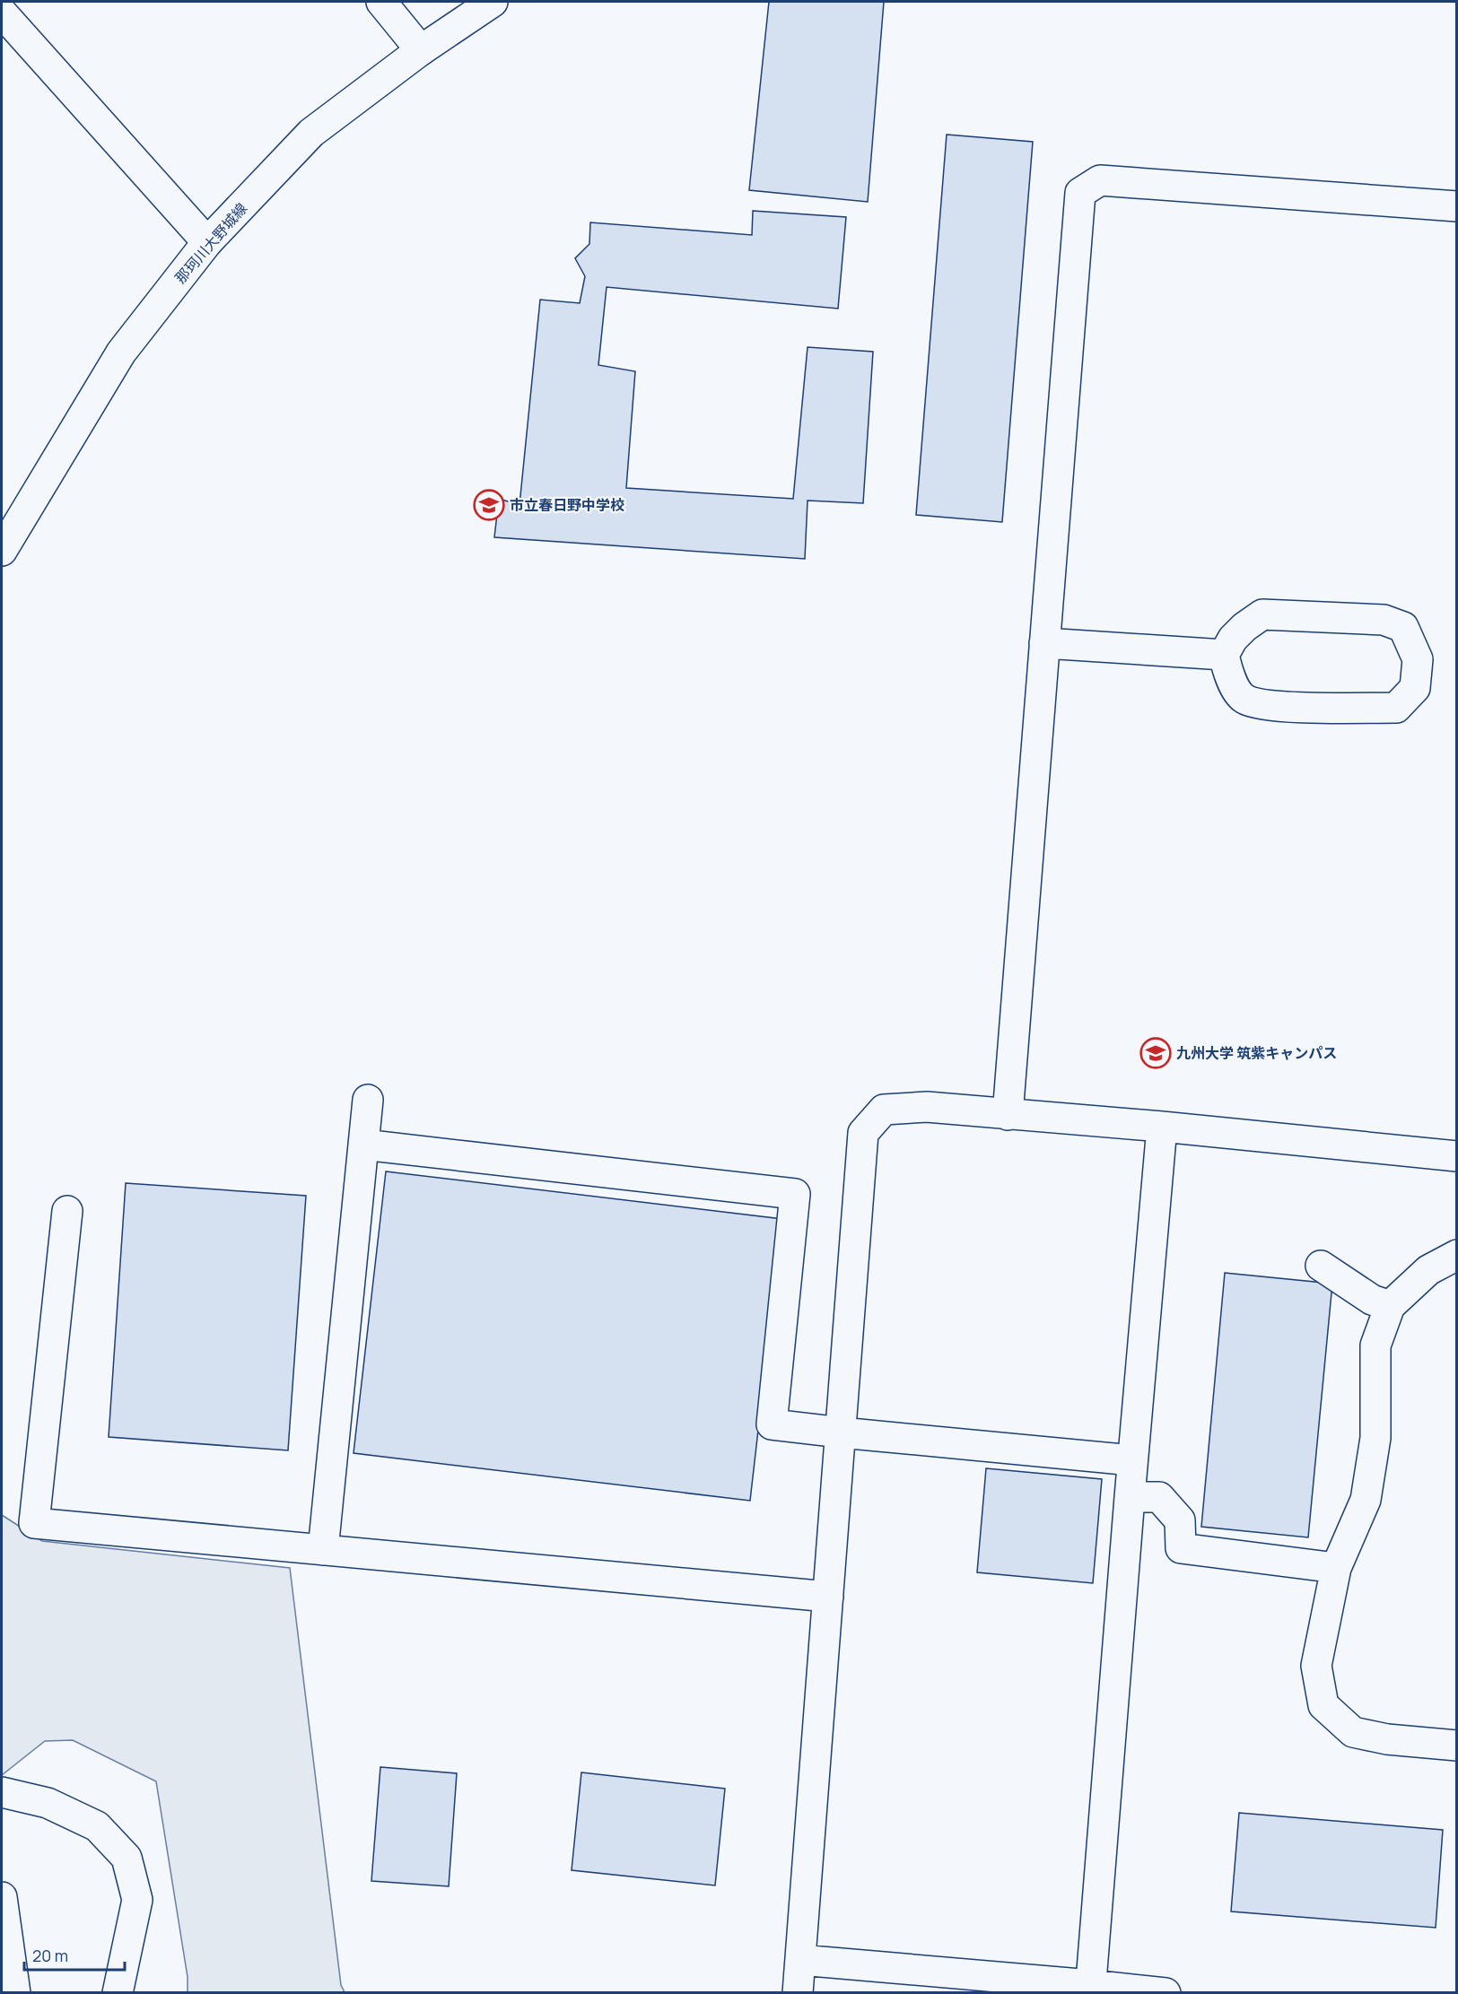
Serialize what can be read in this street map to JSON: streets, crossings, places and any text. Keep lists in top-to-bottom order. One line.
{"streets":{"main road":["那珂川大野城線"]},"places":{"school or university":["市立春日野中学校","九州大学 筑紫キャンパス"]},"scale_bar":"20 m"}
